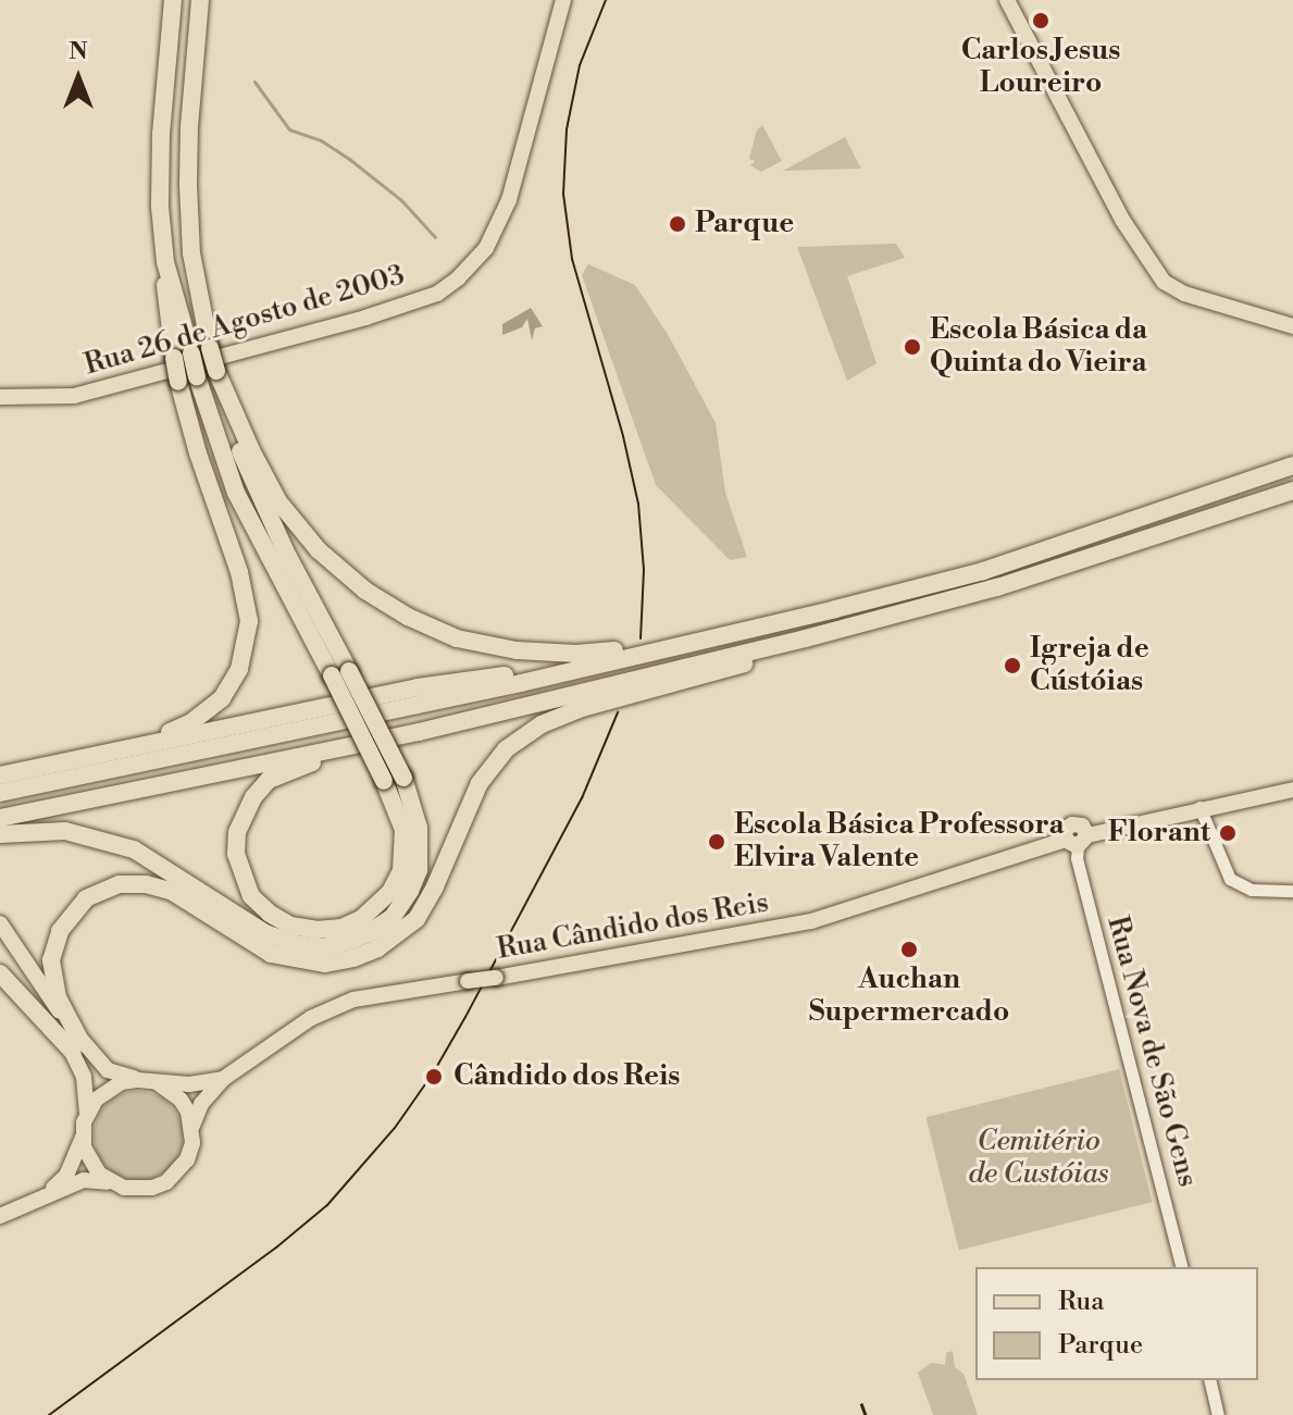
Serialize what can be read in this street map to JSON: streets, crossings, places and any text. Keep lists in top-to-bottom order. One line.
{"streets":{"main road":["Rua 26 de Agosto de 2003","Rua Cândido dos Reis"],"street":["Rua Nova de São Gens"]},"crossings":[["Rua Cândido dos Reis","Rua Nova de São Gens"]],"parks":["Cemitério de Custóias"],"places":["Carlos Jesus Loureiro","Parque","Escola Básica da Quinta do Vieira","Igreja de Cústóias","Florant","Escola Básica Professora Elvira Valente","Auchan Supermercado","Cândido dos Reis"],"legend":["Rua","Parque"],"north":"top"}
